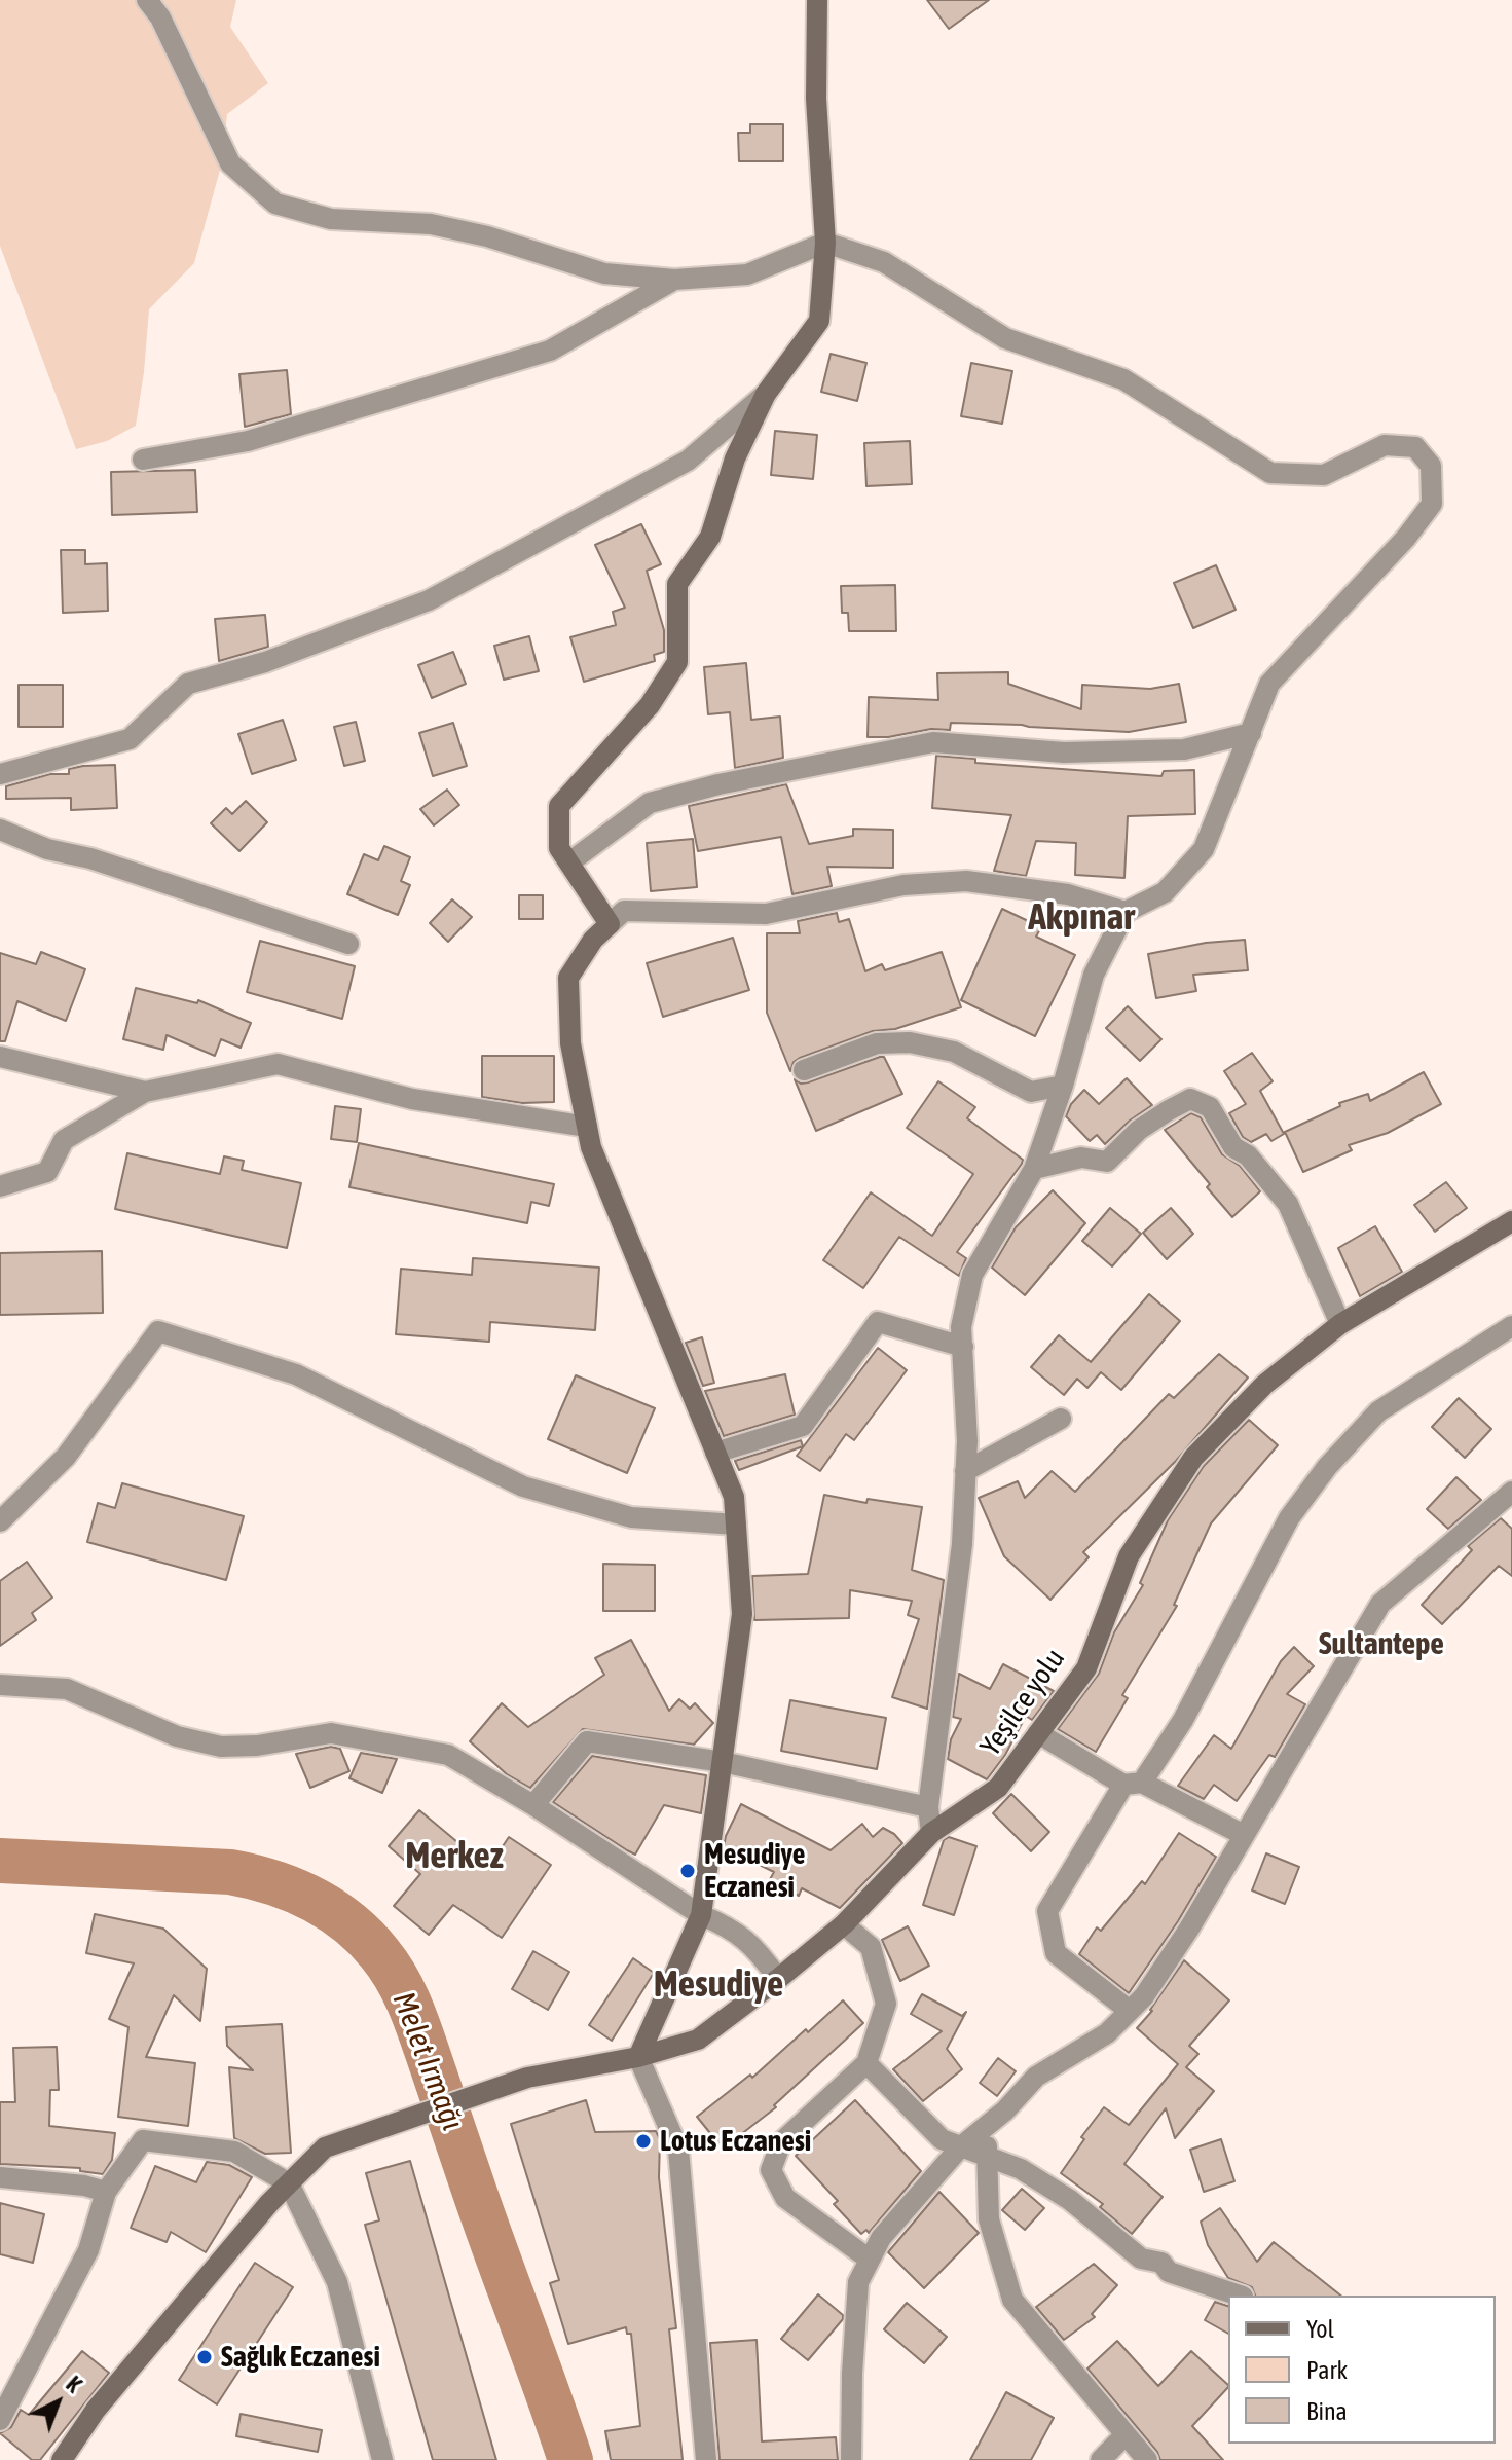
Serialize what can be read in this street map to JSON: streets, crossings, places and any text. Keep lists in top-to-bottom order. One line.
{"streets":{"street":["Yeşilce yolu"]},"districts":["Akpınar","Sultantepe","Merkez","Mesudiye"],"water":["Melet Irmağı"],"places":["Mesudiye Eczanesi","Lotus Eczanesi","Sağlık Eczanesi"],"legend":["Yol","Park","Bina"],"north":"top right"}
